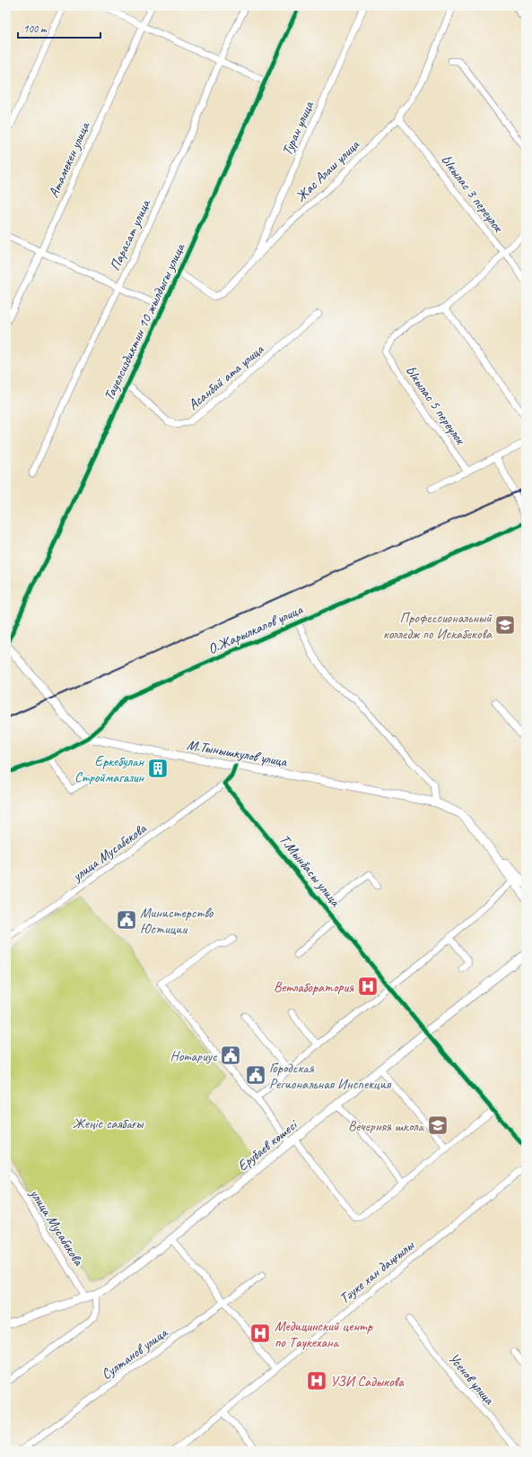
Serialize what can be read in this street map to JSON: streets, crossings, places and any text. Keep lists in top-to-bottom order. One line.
{"streets":{"main road":["М.Тынышкулов улица","Ерубаев көшесі"],"street":["Туран улица","Атамекен улица","Жас Алаш улица","Ыкылас 3 переулок","Парасат улица","Тауелсиздиктин 10 жылдыгы улица","Асанбай ата улица","Ыкылас 5 переулок","О.Жарылкапов улица","улица Мусабекова","Т.Мынбасы улица","Тәуке хан даңғылы","Султанов улица","Усенов улица"]},"crossings":[["Туран улица","Жас Алаш улица"],["Жас Алаш улица","Ыкылас 3 переулок"],["Жас Алаш улица","Тауелсиздиктин 10 жылдыгы улица"],["Тауелсиздиктин 10 жылдыгы улица","Асанбай ата улица"],["Тауелсиздиктин 10 жылдыгы улица","М.Тынышкулов улица"],["О.Жарылкапов улица","М.Тынышкулов улица"],["улица Мусабекова","Т.Мынбасы улица"],["улица Мусабекова","Ерубаев көшесі"],["Т.Мынбасы улица","Ерубаев көшесі"]],"parks":["Жеңіс саябағы"],"places":{"school or university":["Профессиональный колледж по Искабекова","Вечерняя школа"],"building":["Еркебулан Строймагазин"],"public building":["Министерство Юстиции","Нотариус","Городская Региональная Инспекция"],"hospital":["Ветлаборатория","Медицинский центр по Таукехана","УЗИ Садыкова"]},"scale_bar":"100 m"}
